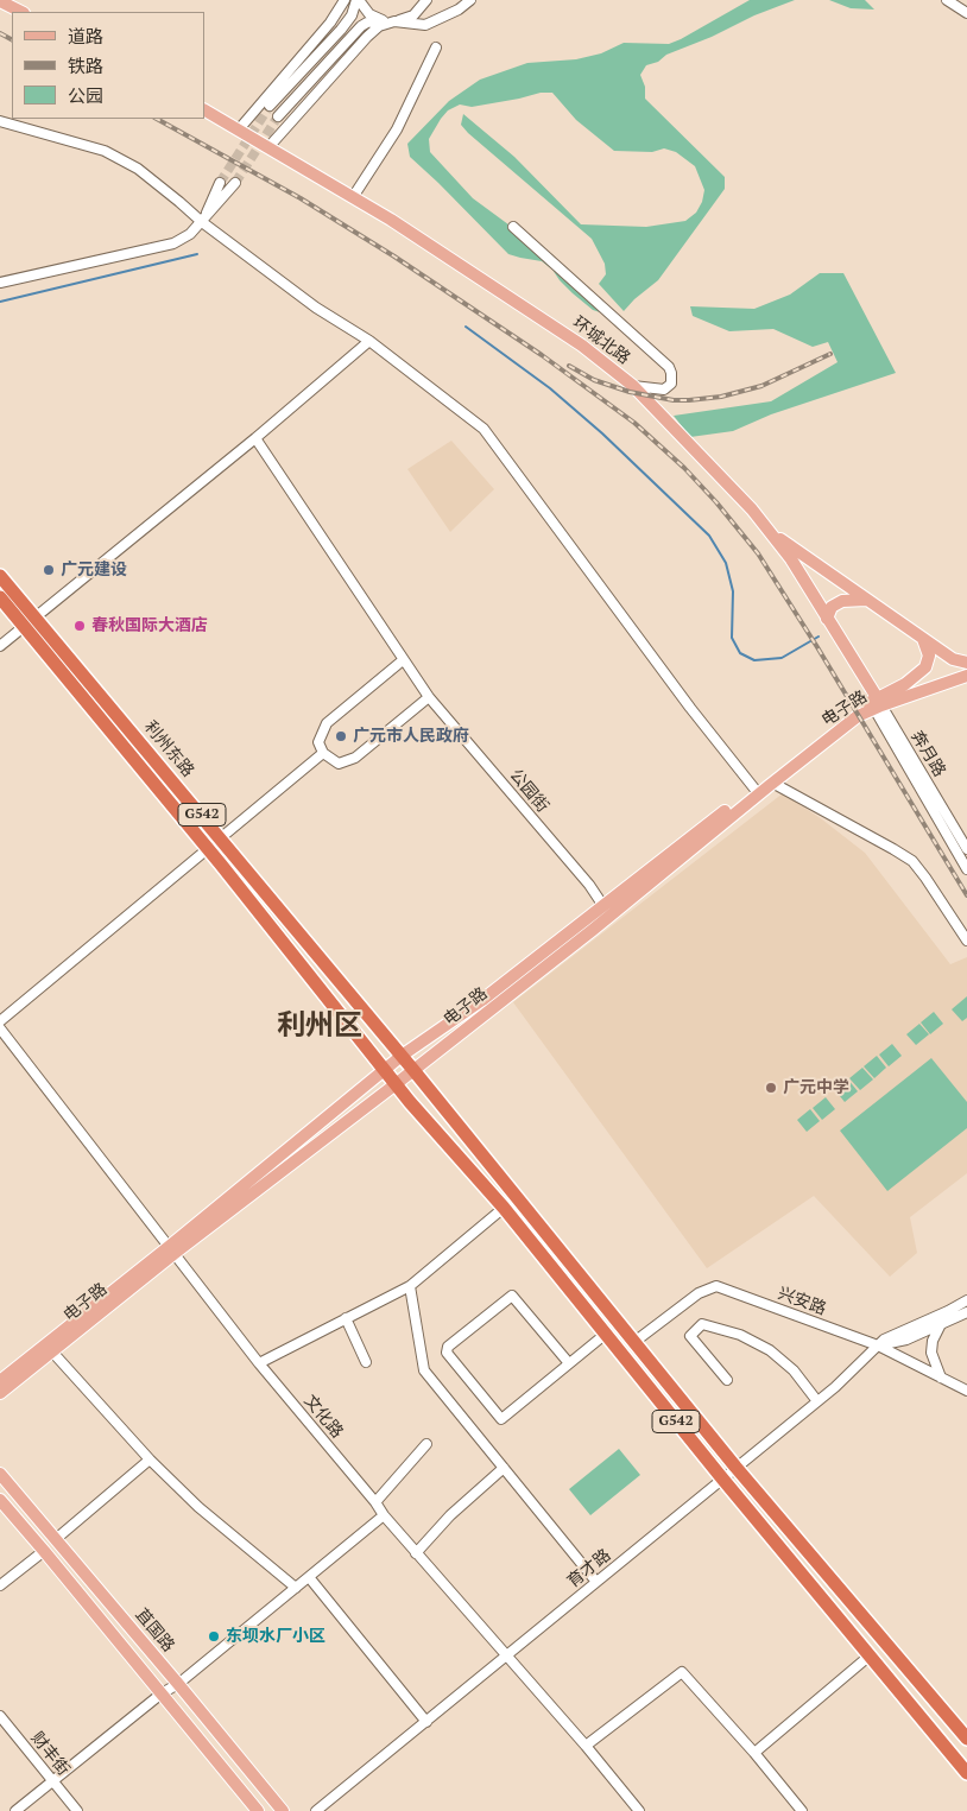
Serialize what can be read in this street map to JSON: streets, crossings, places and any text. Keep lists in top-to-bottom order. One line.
{"streets":{"highway":["利州东路","G542"],"main road":["环城北路","电子路","苴国路"],"street":["奔月路","公园街","兴安路","文化路","育才路","财丰街"]},"crossings":[["环城北路","电子路"],["环城北路","奔月路"],["电子路","利州东路"],["电子路","奔月路"],["电子路","公园街"],["电子路","G542"],["电子路","文化路"],["利州东路","G542"],["G542","兴安路"],["G542","育才路"],["兴安路","育才路"],["文化路","育才路"]],"districts":["利州区"],"places":["广元建设","春秋国际大酒店","广元市人民政府","广元中学","东坝水厂小区"],"legend":["道路","铁路","公园"]}
